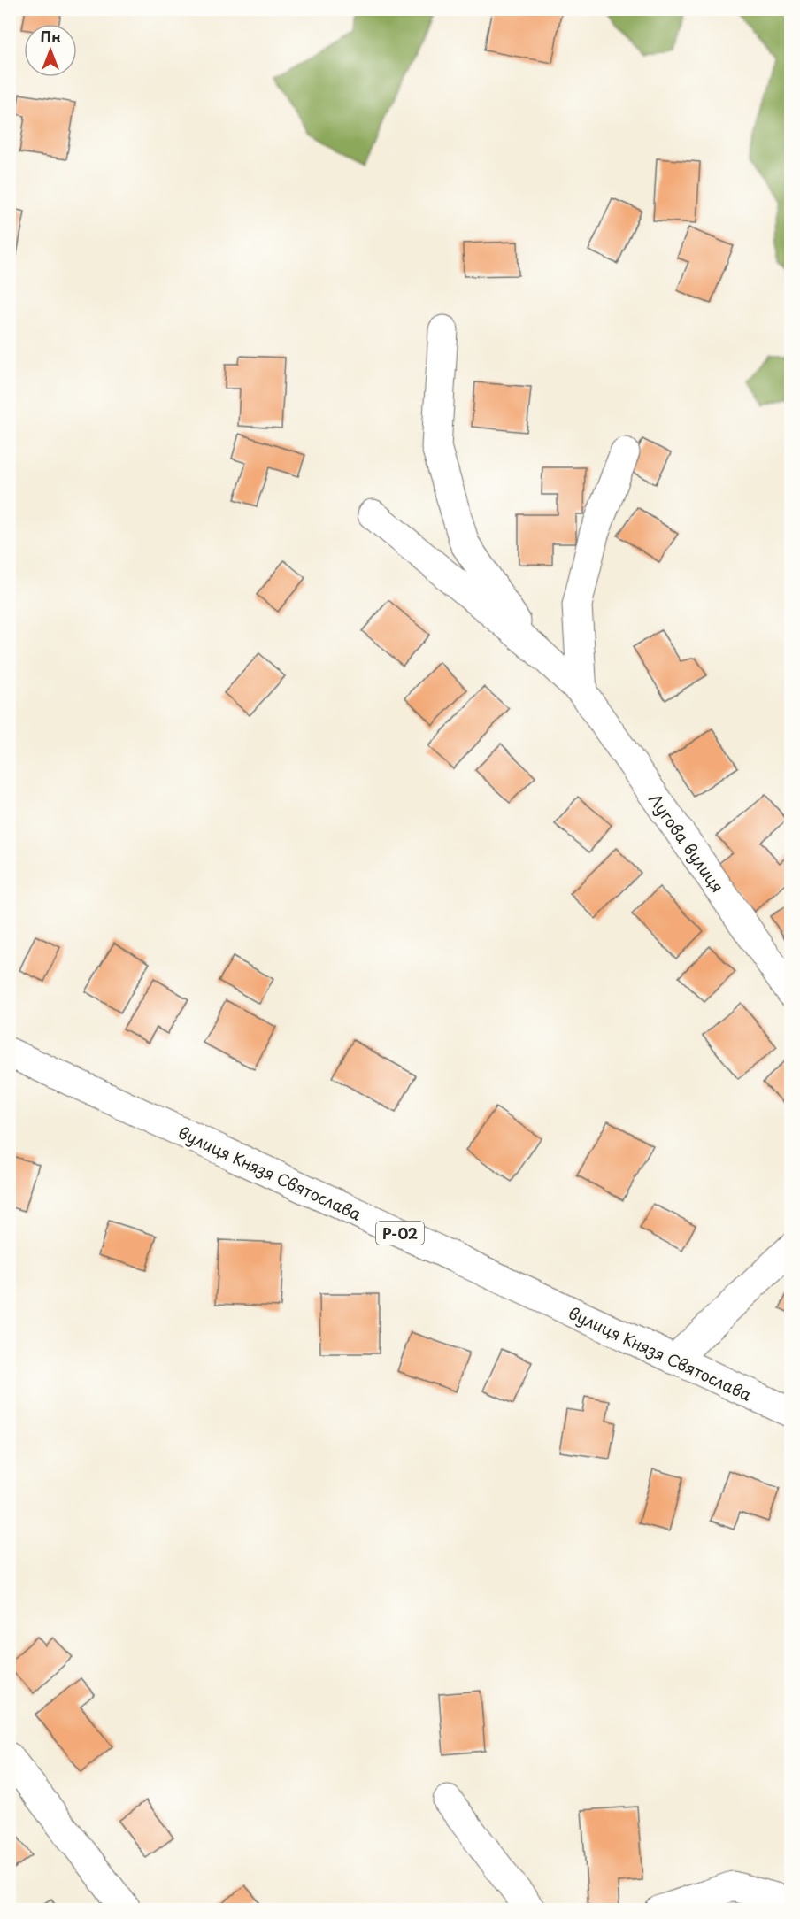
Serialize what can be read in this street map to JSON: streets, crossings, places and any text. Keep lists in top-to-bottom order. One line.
{"streets":{"street":["Лугова вулиця","вулиця Князя Святослава","Р-02"]},"north":"top"}
